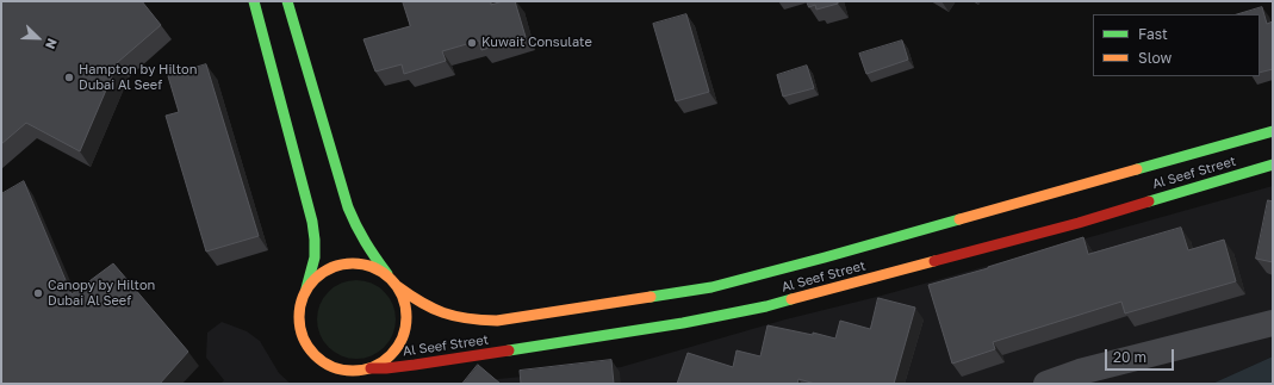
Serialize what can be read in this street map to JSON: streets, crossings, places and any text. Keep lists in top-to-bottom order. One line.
{"streets":{"street":["Al Seef Street"]},"places":["Kuwait Consulate","Hampton by Hilton Dubai Al Seef","Canopy by Hilton Dubai Al Seef"],"legend":["Fast","Slow"],"scale_bar":"20 m","north":"bottom right"}
